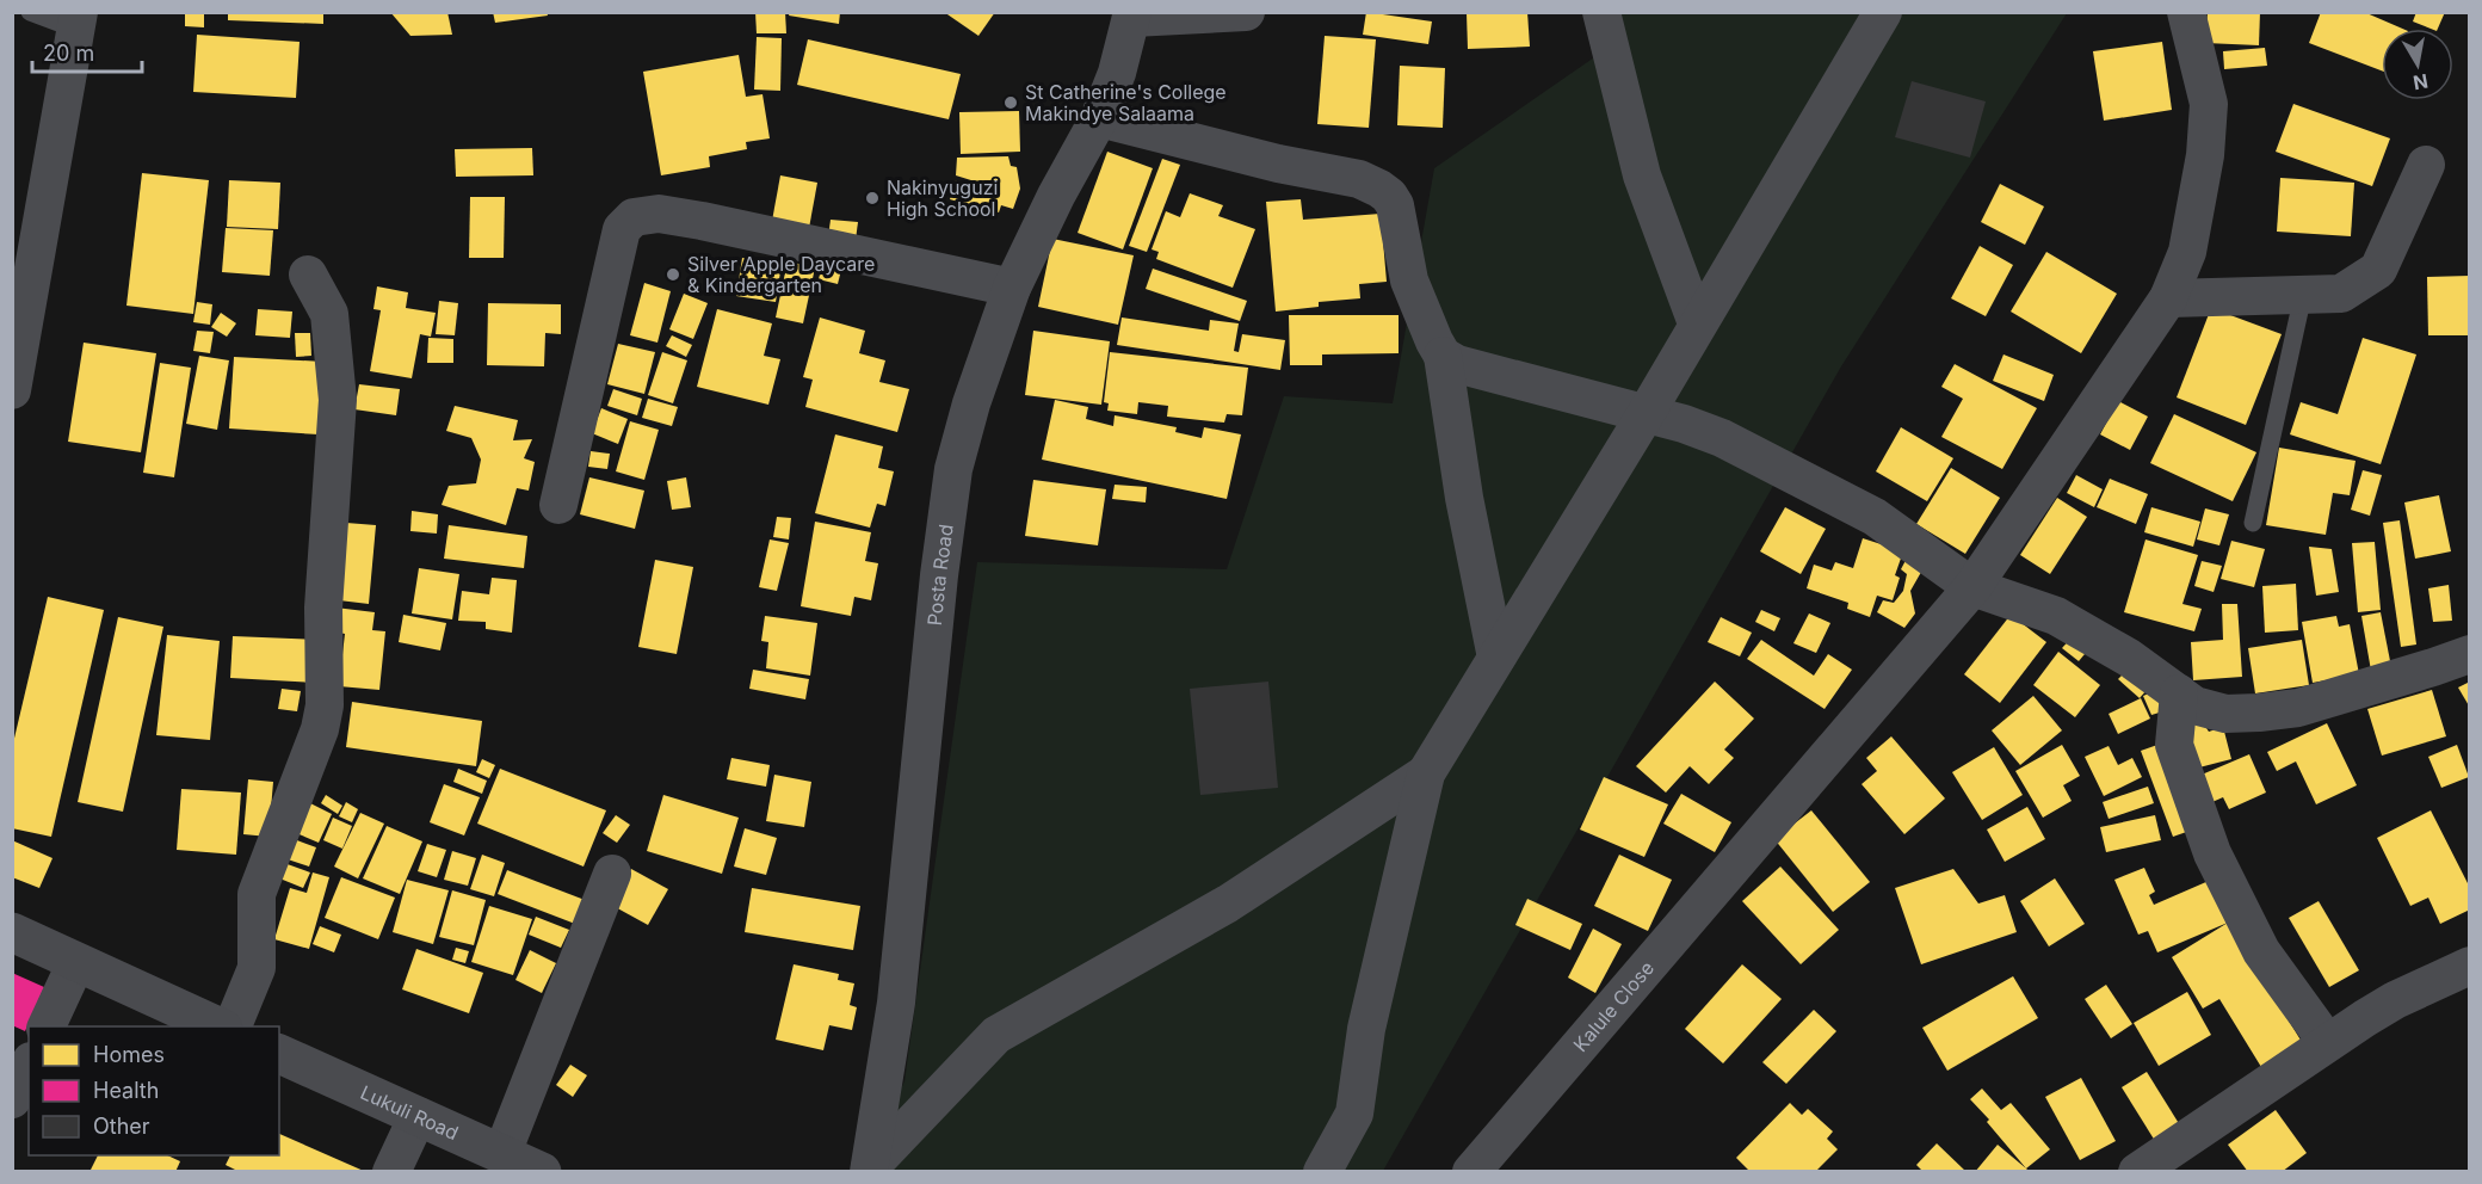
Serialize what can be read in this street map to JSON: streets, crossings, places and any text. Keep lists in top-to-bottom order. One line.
{"streets":{"street":["Posta Road","Kalule Close","Lukuli Road"]},"places":["St Catherine's College Makindye Salaama","Nakinyuguzi High School","Silver Apple Daycare & Kindergarten"],"legend":["Homes","Health","Other"],"scale_bar":"20 m","north":"bottom"}
